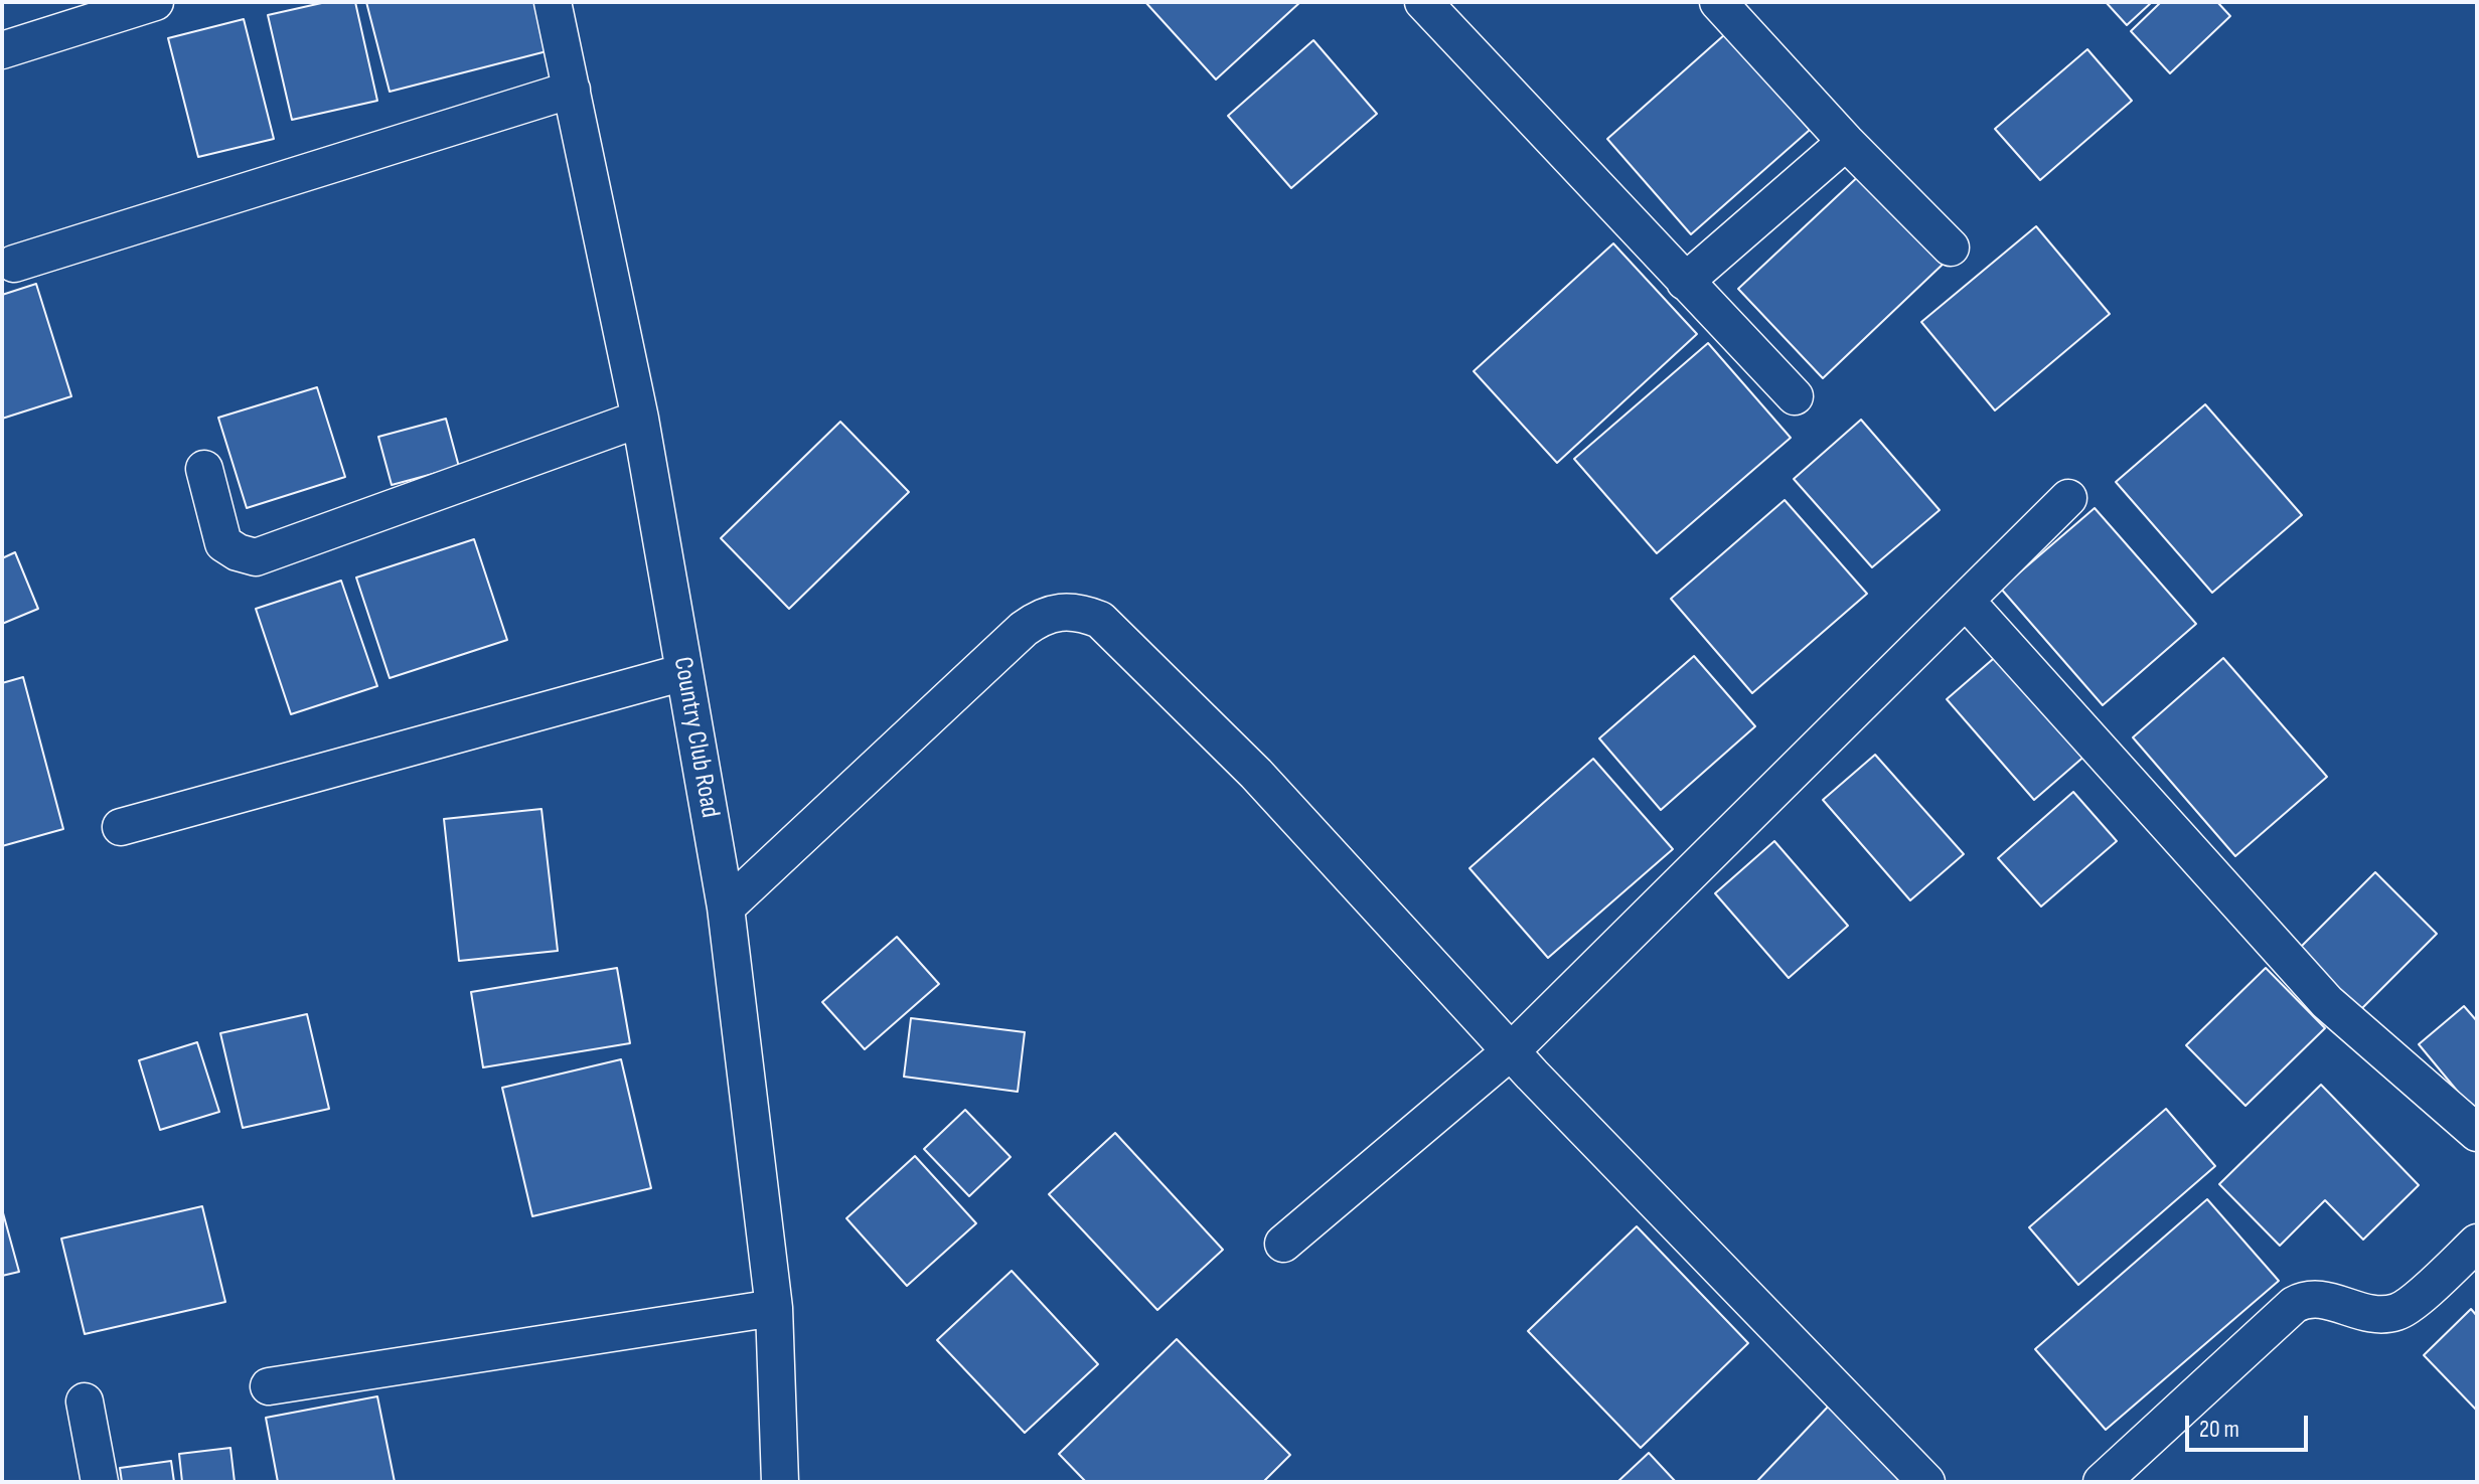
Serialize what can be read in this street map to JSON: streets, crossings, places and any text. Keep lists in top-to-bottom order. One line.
{"streets":{"street":["Country Club Road"]},"scale_bar":"20 m"}
